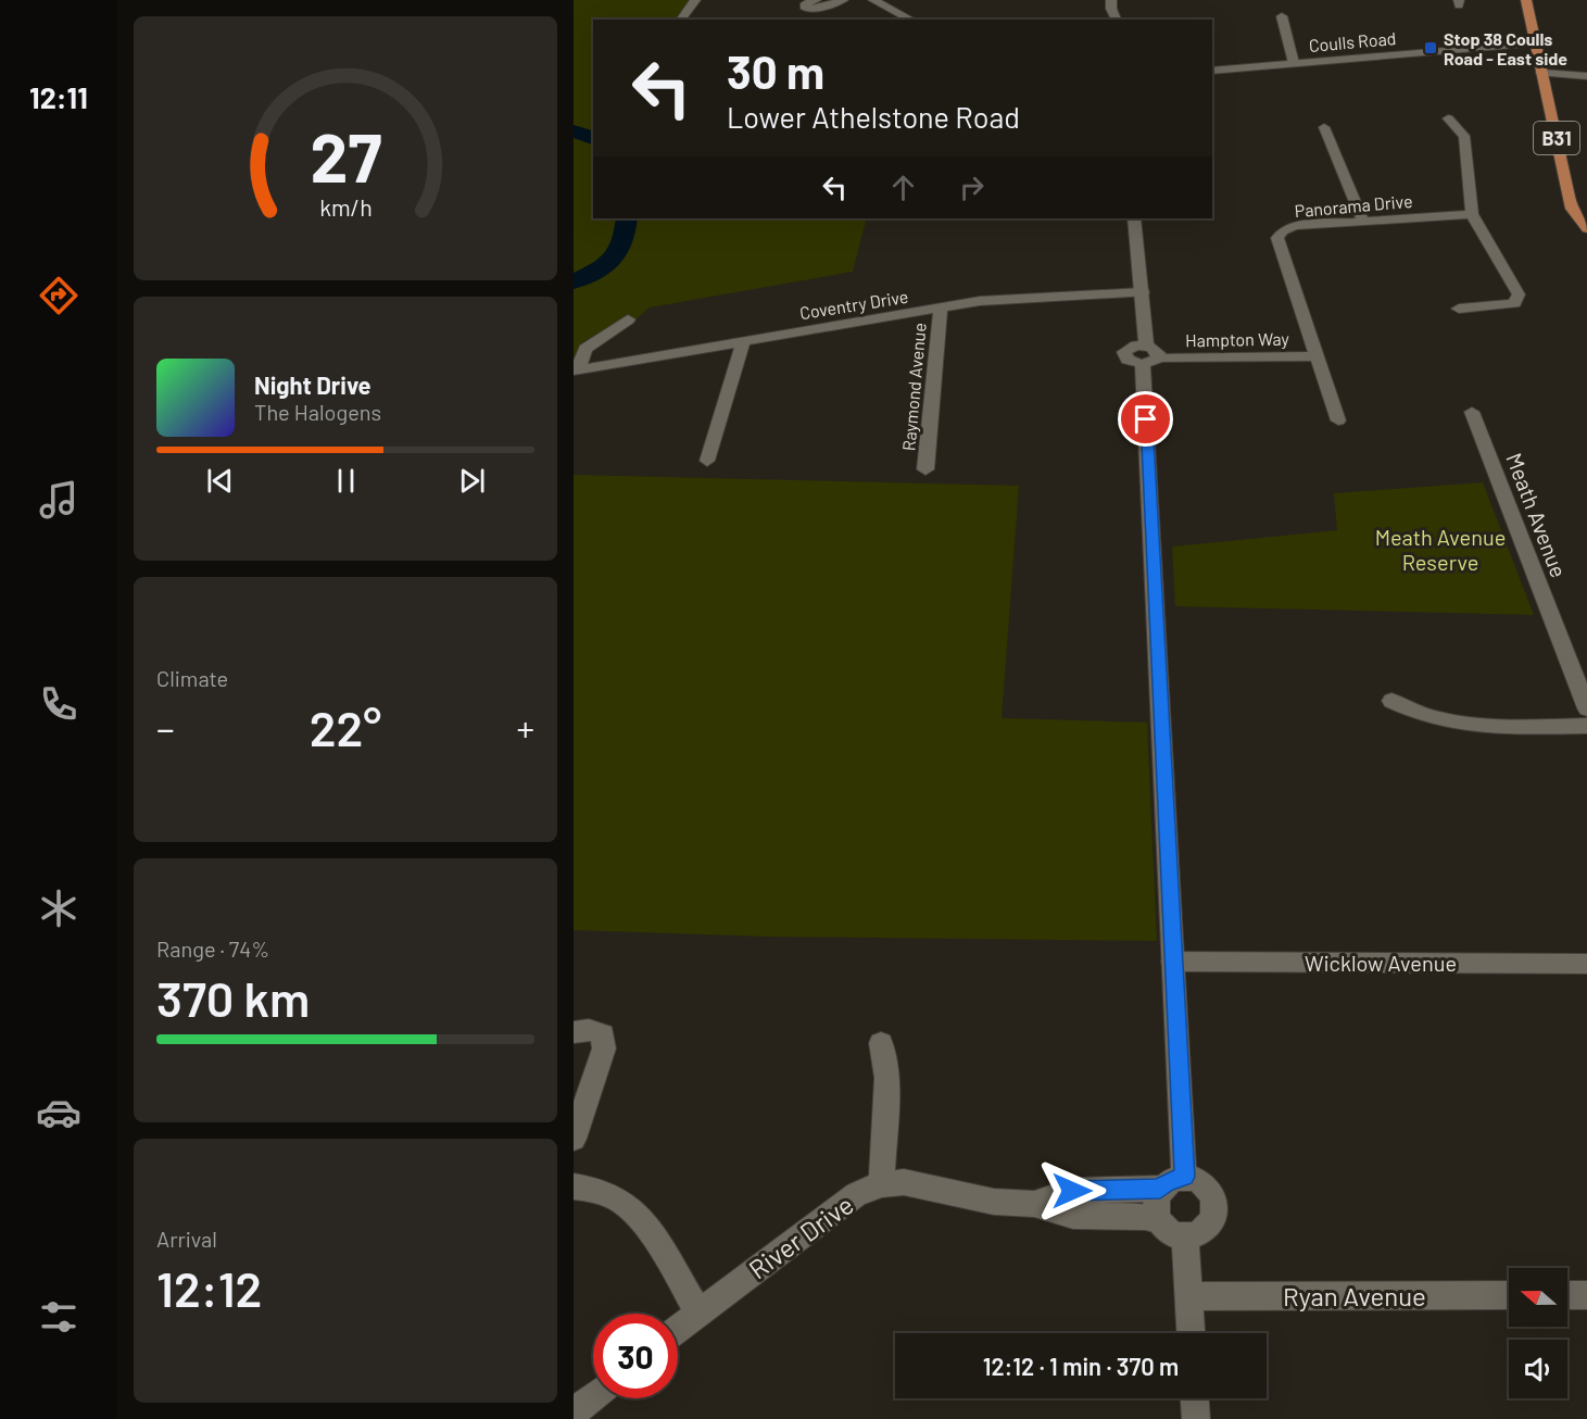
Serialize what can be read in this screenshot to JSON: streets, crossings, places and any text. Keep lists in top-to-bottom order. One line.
{"streets":{"main road":["B31"],"street":["Coulls Road","Panorama Drive","Coventry Drive","Hampton Way","Raymond Avenue","Meath Avenue","Wicklow Avenue","River Drive","Ryan Avenue"]},"crossings":[["Coulls Road","B31"],["Panorama Drive","Hampton Way"],["Coventry Drive","Raymond Avenue"]],"parks":["Meath Avenue Reserve"],"places":{"transit":["Stop 38 Coulls Road - East side"]},"north":"left","page":{"tabs":"12:11","turn":["30 m","Lower Athelstone Road"],"song":["Night Drive","The Halogens"],"tile":["Climate",["Range · 74%","370 km"],["Arrival","12:12"]],"heat":["−","22°","+"],"limit":"30","trip":"12:12 · 1 min · 370 m","gauge":["27","km/h"]}}
